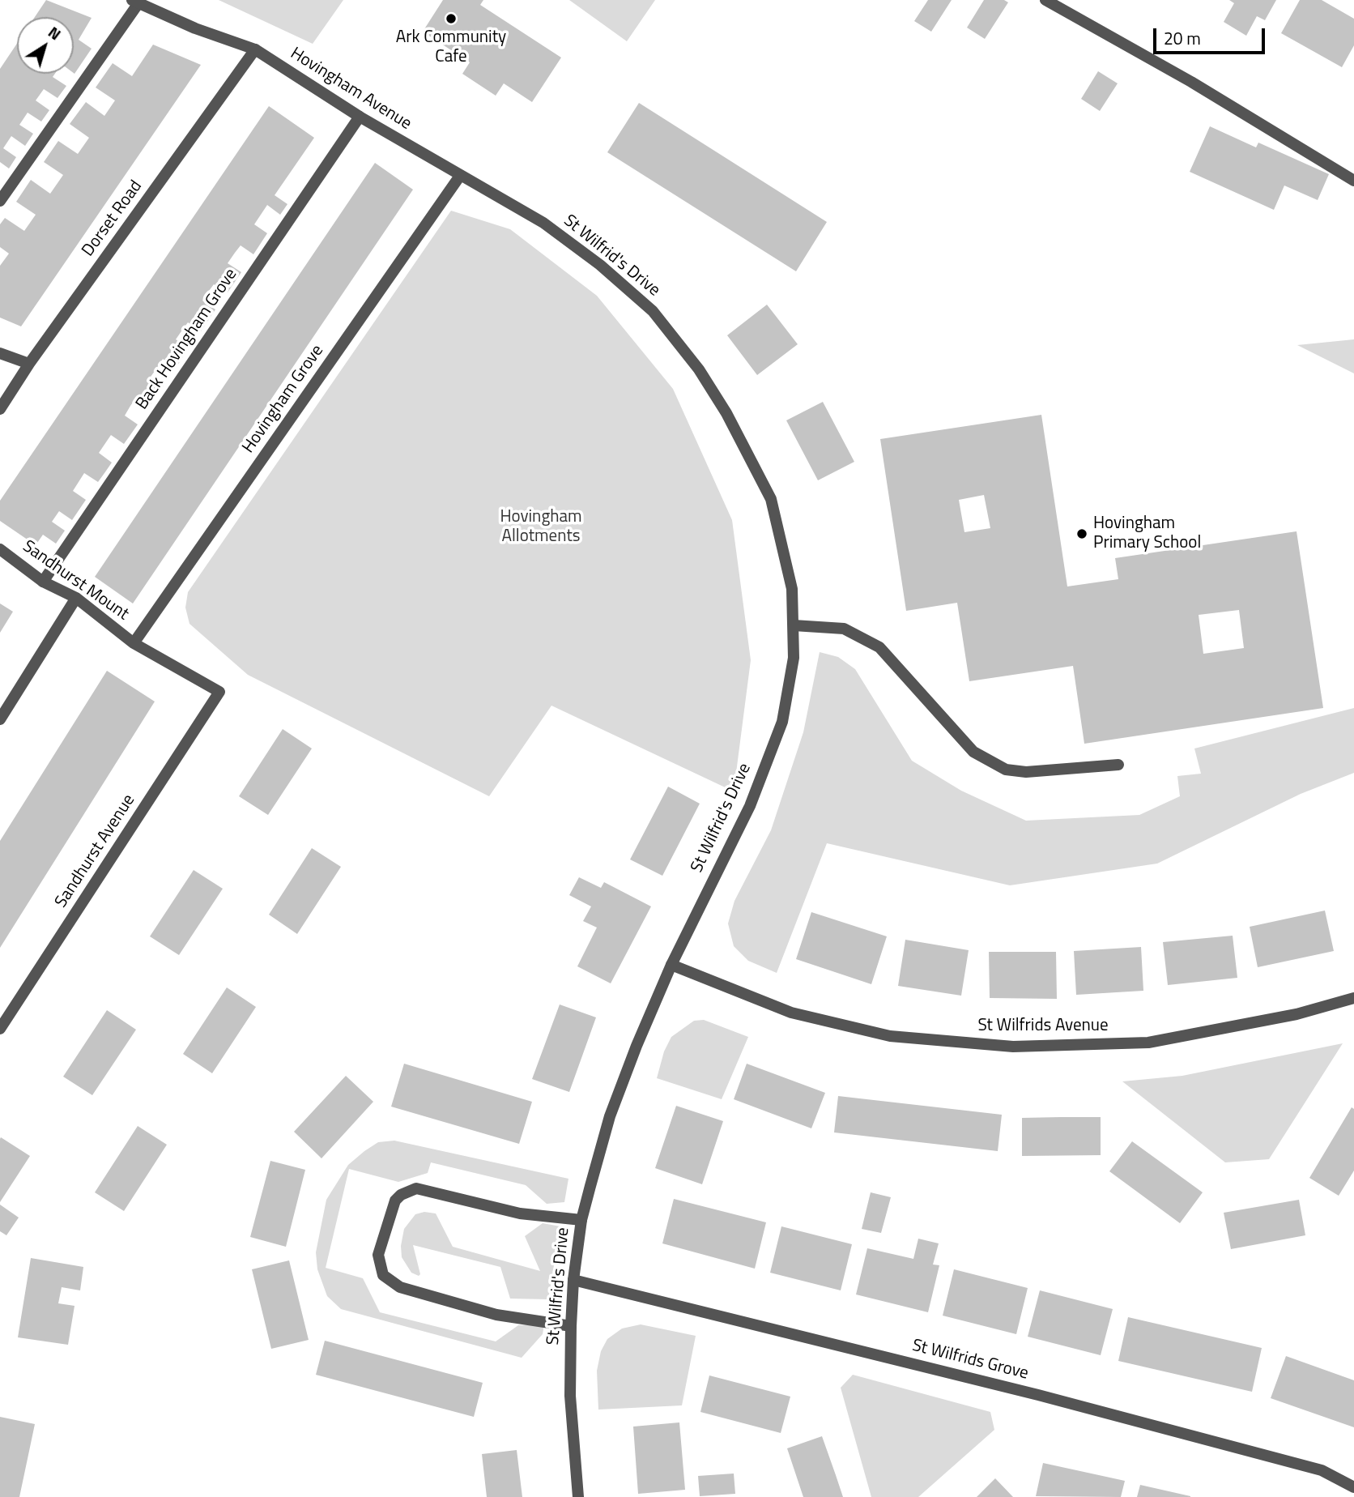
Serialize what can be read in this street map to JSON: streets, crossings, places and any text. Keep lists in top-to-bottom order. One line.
{"streets":{"street":["Hovingham Avenue","Dorset Road","St Wilfrid's Drive","Back Hovingham Grove","Hovingham Grove","Sandhurst Mount","Sandhurst Avenue","St Wilfrids Avenue","St Wilfrids Grove"]},"crossings":[["Hovingham Avenue","Dorset Road"],["Hovingham Avenue","St Wilfrid's Drive"],["Hovingham Avenue","Back Hovingham Grove"],["Hovingham Avenue","Hovingham Grove"],["St Wilfrid's Drive","St Wilfrids Avenue"],["St Wilfrid's Drive","St Wilfrids Grove"],["Back Hovingham Grove","Sandhurst Mount"],["Hovingham Grove","Sandhurst Mount"],["Sandhurst Mount","Sandhurst Avenue"]],"parks":["Hovingham Allotments"],"places":["Ark Community Cafe","Hovingham Primary School"],"scale_bar":"20 m","north":"top right"}
